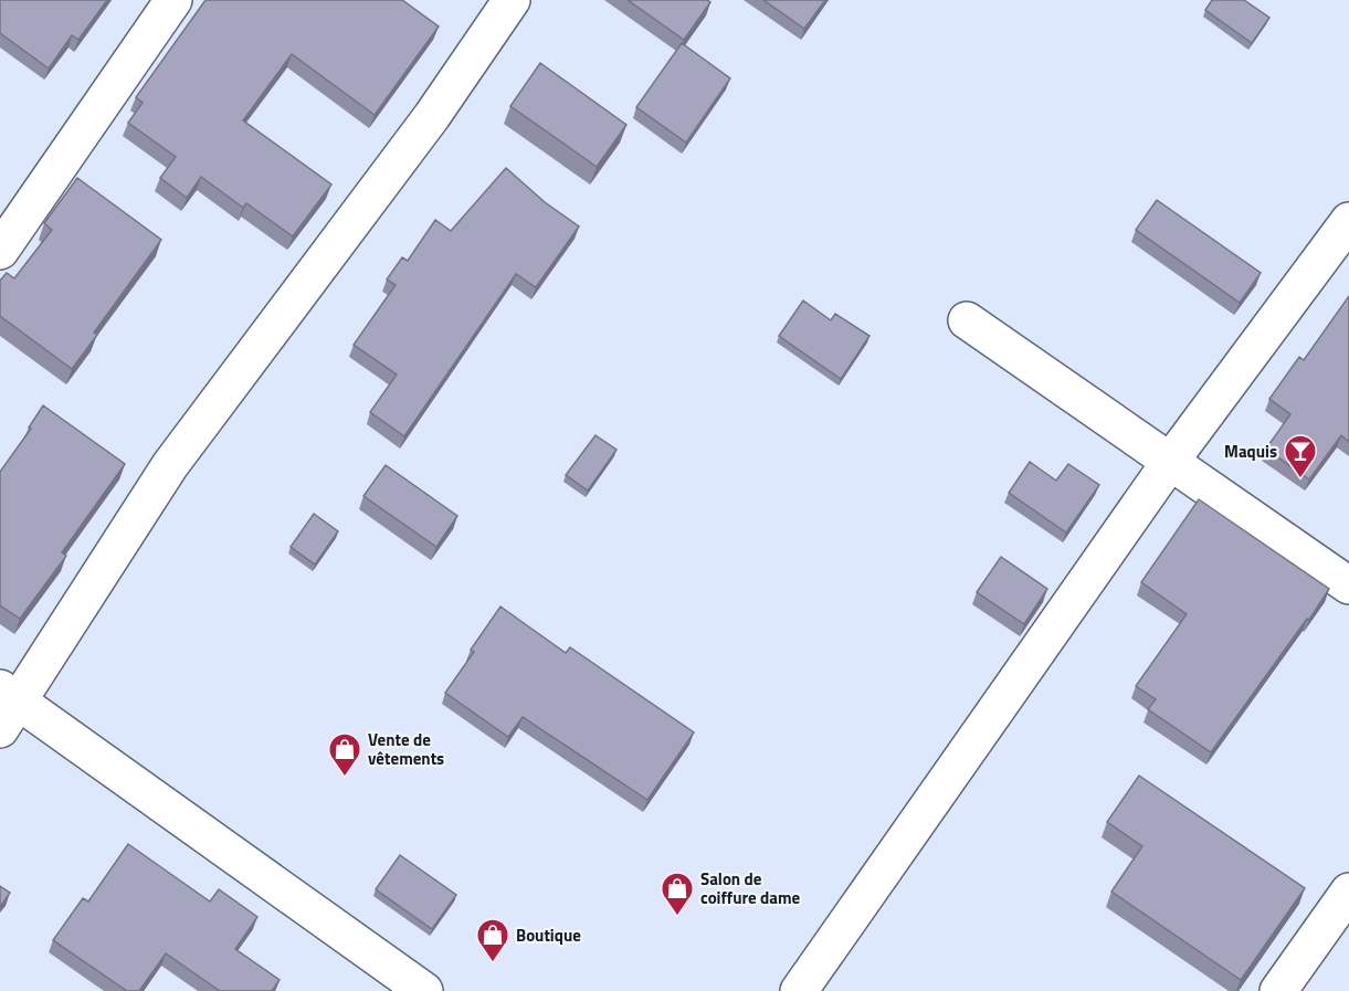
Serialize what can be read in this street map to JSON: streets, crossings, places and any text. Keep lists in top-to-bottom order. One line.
{"places":{"bar":["Maquis"],"shop":["Vente de vêtements","Salon de coiffure dame","Boutique"]}}
